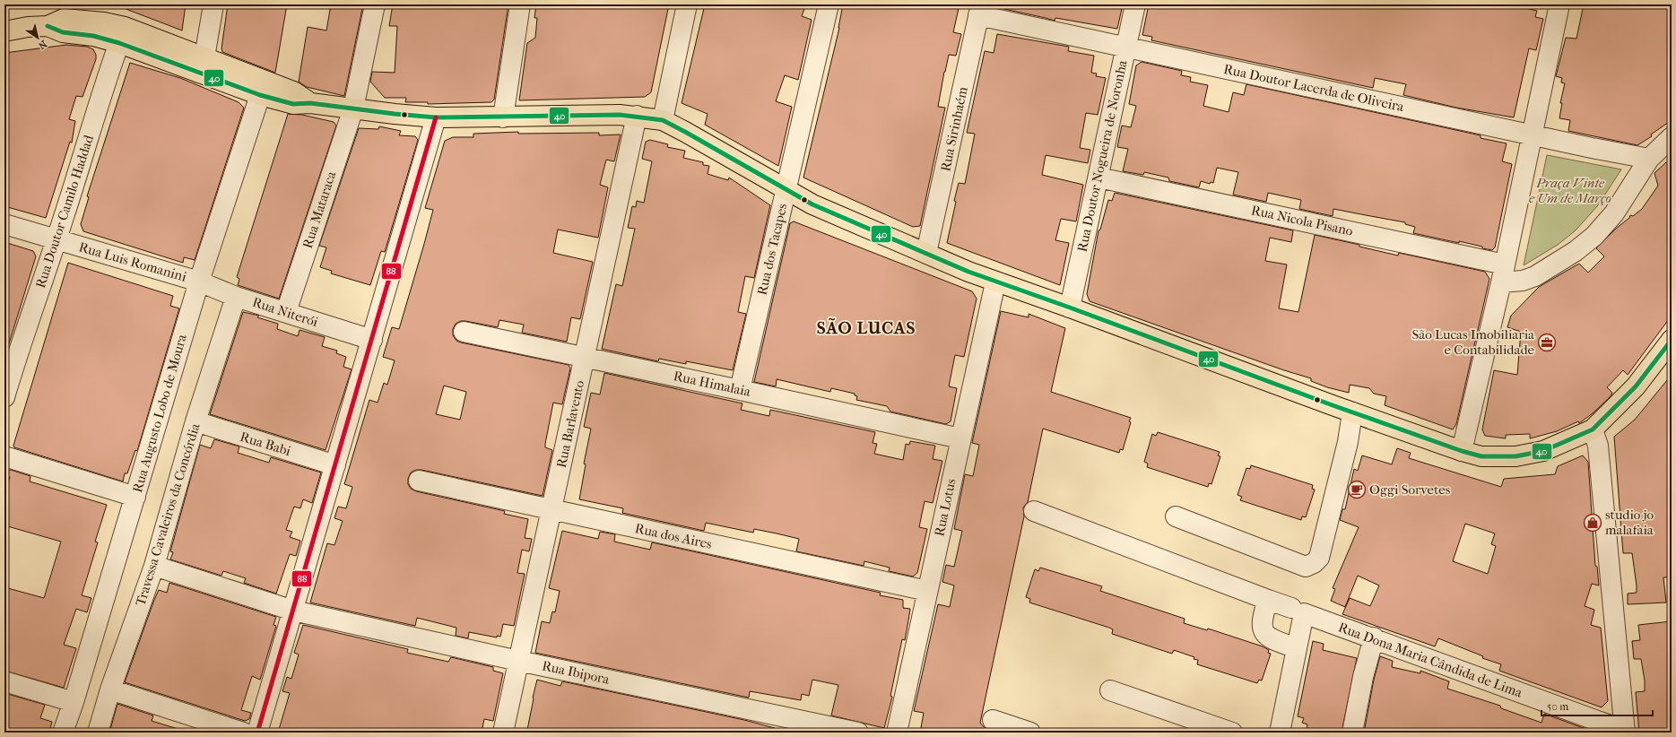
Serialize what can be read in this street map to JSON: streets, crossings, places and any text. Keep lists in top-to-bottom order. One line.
{"streets":{"street":["Rua Doutor Lacerda de Oliveira","Rua Sirinhaém","Rua Doutor Nogueira de Noronha","Rua Mataraca","Rua Doutor Camilo Haddad","Rua Nicola Pisano","Rua dos Tacapes","Rua Luis Romanini","Rua Niterói","Rua Himalaia","Rua Augusto Lobo de Moura","Rua Barlavento","Rua Babi","Rua Lotus","Travessa Cavaleiros da Concórdia","Rua dos Aires","Rua Dona Maria Cândida de Lima","Rua Ibipora"]},"crossings":[["Rua Doutor Lacerda de Oliveira","Rua Sirinhaém"],["Rua Doutor Lacerda de Oliveira","Rua Doutor Nogueira de Noronha"],["Rua Doutor Nogueira de Noronha","Rua Nicola Pisano"],["Rua Mataraca","Rua Niterói"],["Rua Doutor Camilo Haddad","Rua Luis Romanini"],["Rua dos Tacapes","Rua Himalaia"],["Rua Luis Romanini","Rua Niterói"],["Rua Luis Romanini","Rua Augusto Lobo de Moura"],["Rua Niterói","Rua Augusto Lobo de Moura"],["Rua Niterói","Travessa Cavaleiros da Concórdia"],["Rua Himalaia","Rua Barlavento"],["Rua Himalaia","Rua Lotus"],["Rua Barlavento","Rua dos Aires"],["Rua Barlavento","Rua Ibipora"],["Rua Babi","Travessa Cavaleiros da Concórdia"],["Rua Lotus","Rua dos Aires"],["Travessa Cavaleiros da Concórdia","Rua Ibipora"]],"districts":["SÃO LUCAS"],"parks":["Praça Vinte e Um de Março"],"places":{"office":["São Lucas Imobiliaria e Contabilidade"],"cafe":["Oggi Sorvetes"],"shop":["studio jo malafaia"]},"lines":["transit line 40","transit line 88"],"scale_bar":"50 m","north":"bottom right"}
